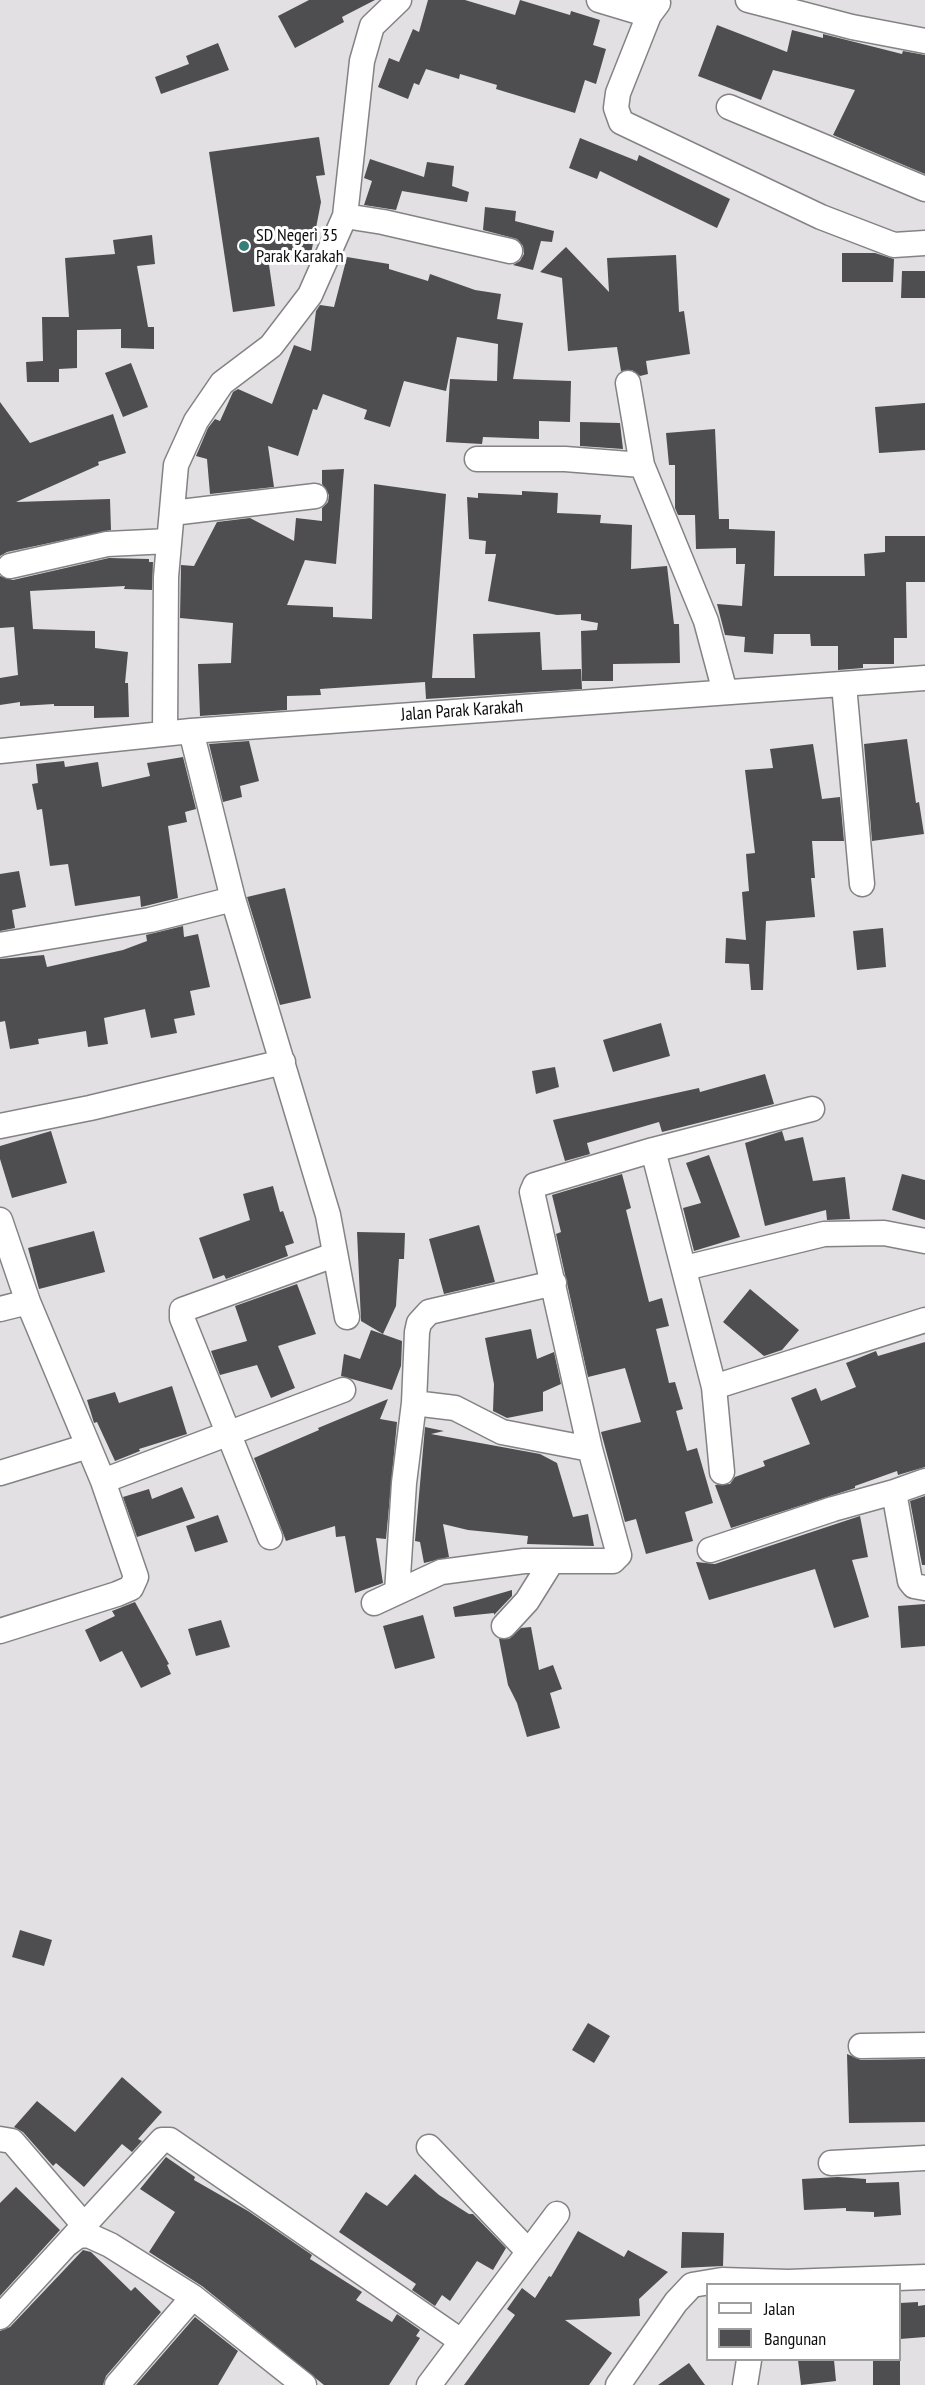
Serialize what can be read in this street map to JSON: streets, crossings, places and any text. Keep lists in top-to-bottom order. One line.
{"streets":{"street":["Jalan Parak Karakah"]},"places":["SD Negeri 35 Parak Karakah"],"legend":["Jalan","Bangunan"]}
